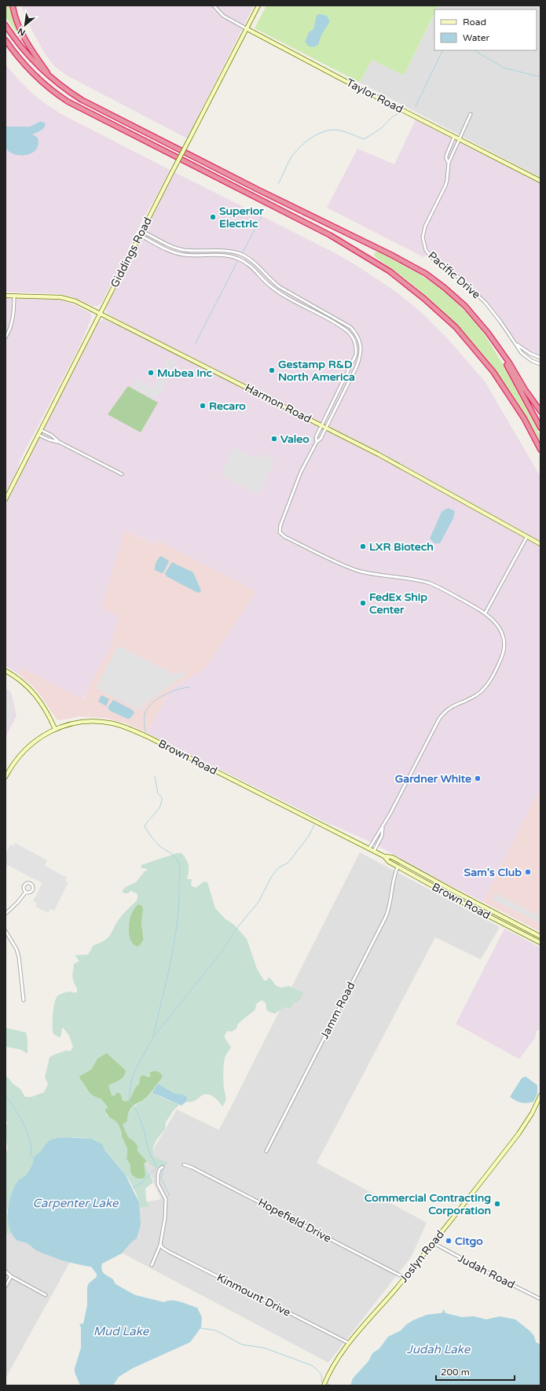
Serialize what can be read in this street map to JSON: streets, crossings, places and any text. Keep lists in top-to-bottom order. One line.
{"streets":{"street":["Taylor Road","Giddings Road","Pacific Drive","Harmon Road","Brown Road","Jamm Road","Hopefield Drive","Joslyn Road","Judah Road","Kinmount Drive"]},"crossings":[["Taylor Road","Giddings Road"],["Taylor Road","Pacific Drive"],["Giddings Road","Harmon Road"],["Brown Road","Jamm Road"],["Hopefield Drive","Joslyn Road"],["Joslyn Road","Judah Road"],["Joslyn Road","Kinmount Drive"]],"water":["Carpenter Lake","Mud Lake","Judah Lake"],"places":["Superior Electric","Gestamp R&D North America","Mubea Inc","Recaro","Valeo","LXR Biotech","FedEx Ship Center","Gardner White","Sam's Club","Commercial Contracting Corporation","Citgo"],"legend":["Road","Water"],"scale_bar":"200 m","north":"bottom left"}
